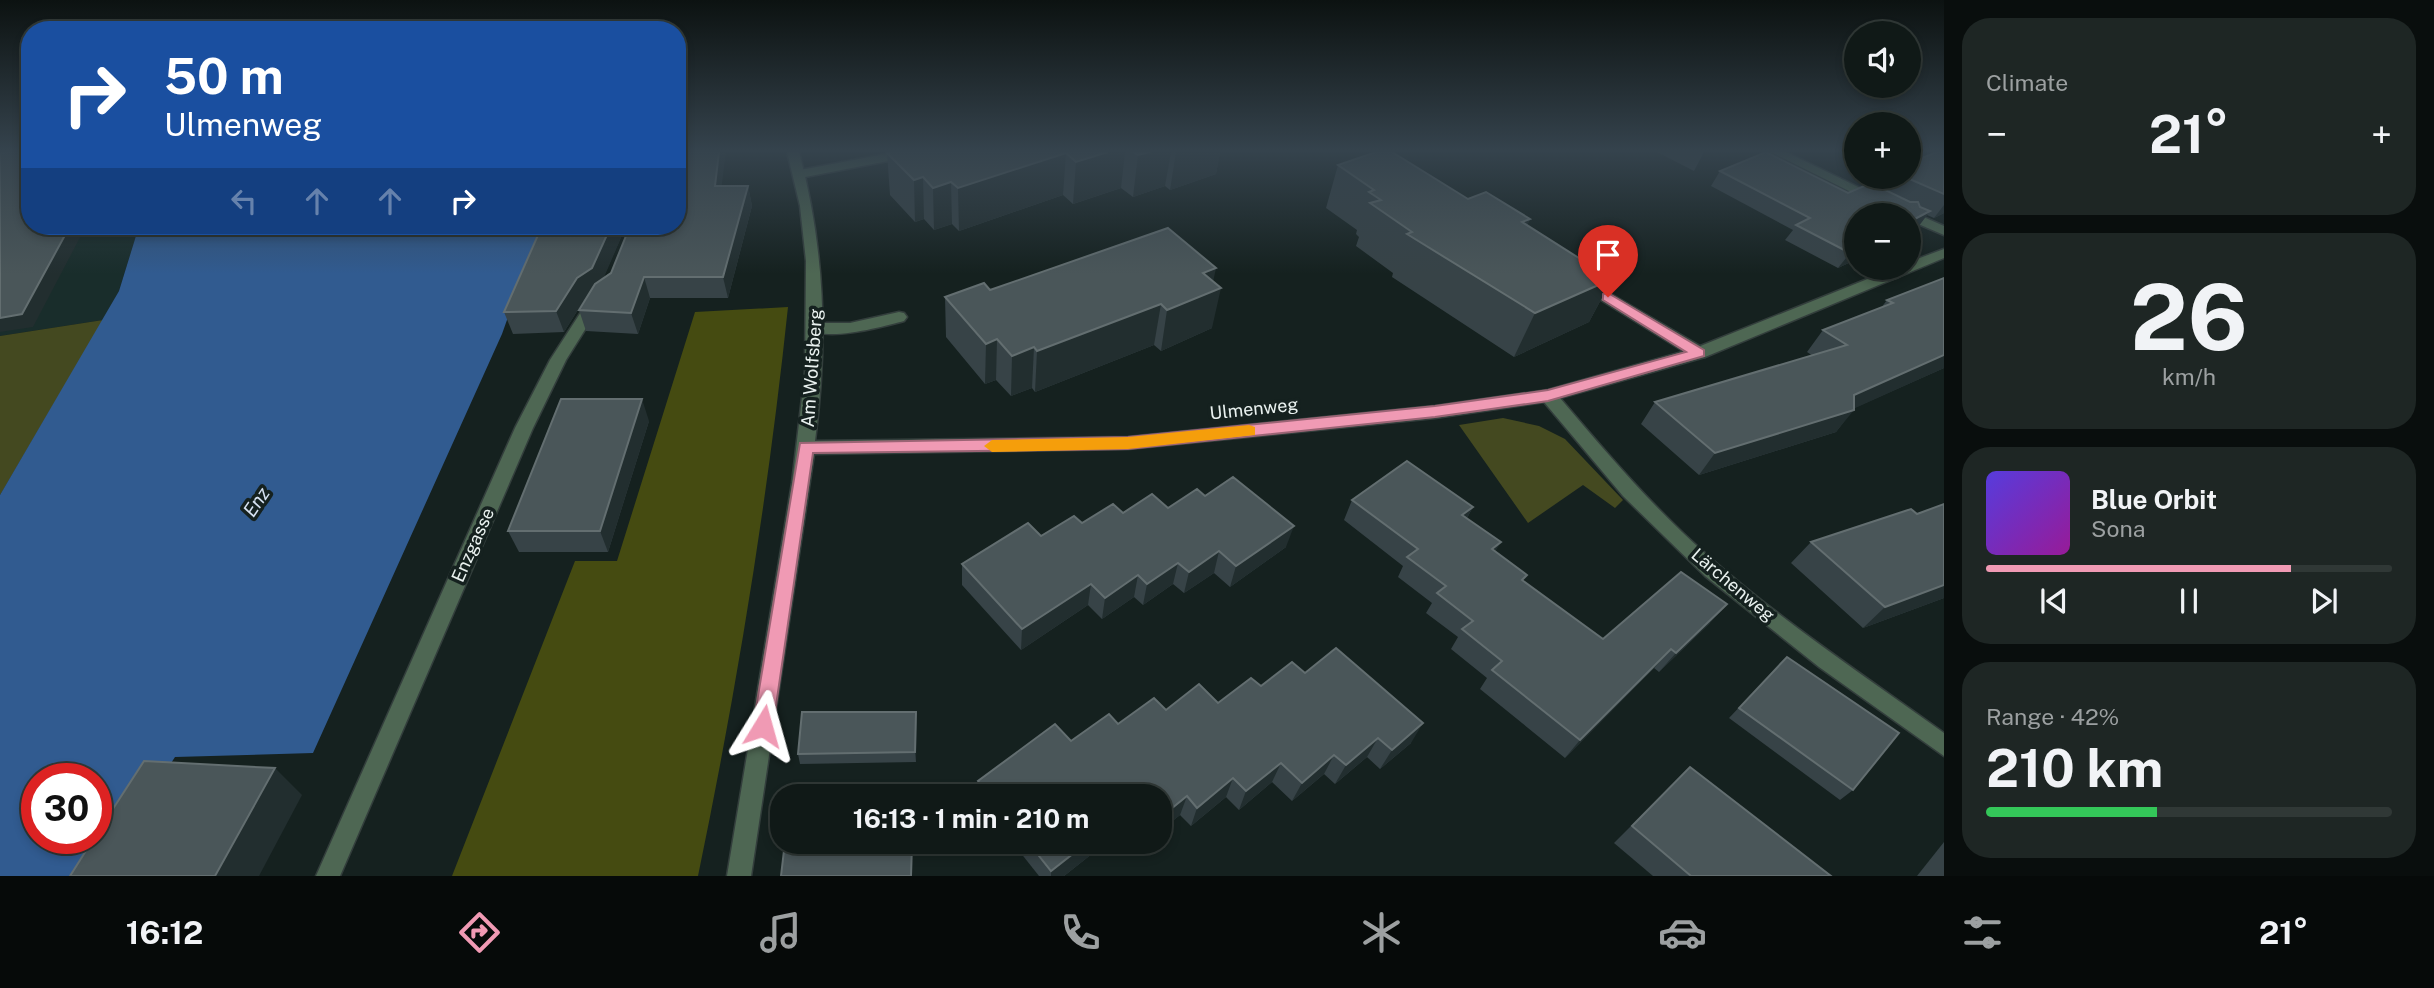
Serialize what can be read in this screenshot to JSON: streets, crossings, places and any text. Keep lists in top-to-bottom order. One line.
{"streets":{"street":["Am Wolfsberg","Ulmenweg","Enzgasse","Lärchenweg"]},"crossings":[["Am Wolfsberg","Ulmenweg"],["Ulmenweg","Lärchenweg"]],"water":["Enz"],"page":{"tile":["Climate",["26","km/h"],["Range · 42%","210 km"]],"map_buttons":["+","−"],"turn":["50 m","Ulmenweg"],"heat":["−","21°","+"],"song":["Blue Orbit","Sona"],"limit":"30","trip":"16:13 · 1 min · 210 m","tabs":["16:12","21°"]}}
